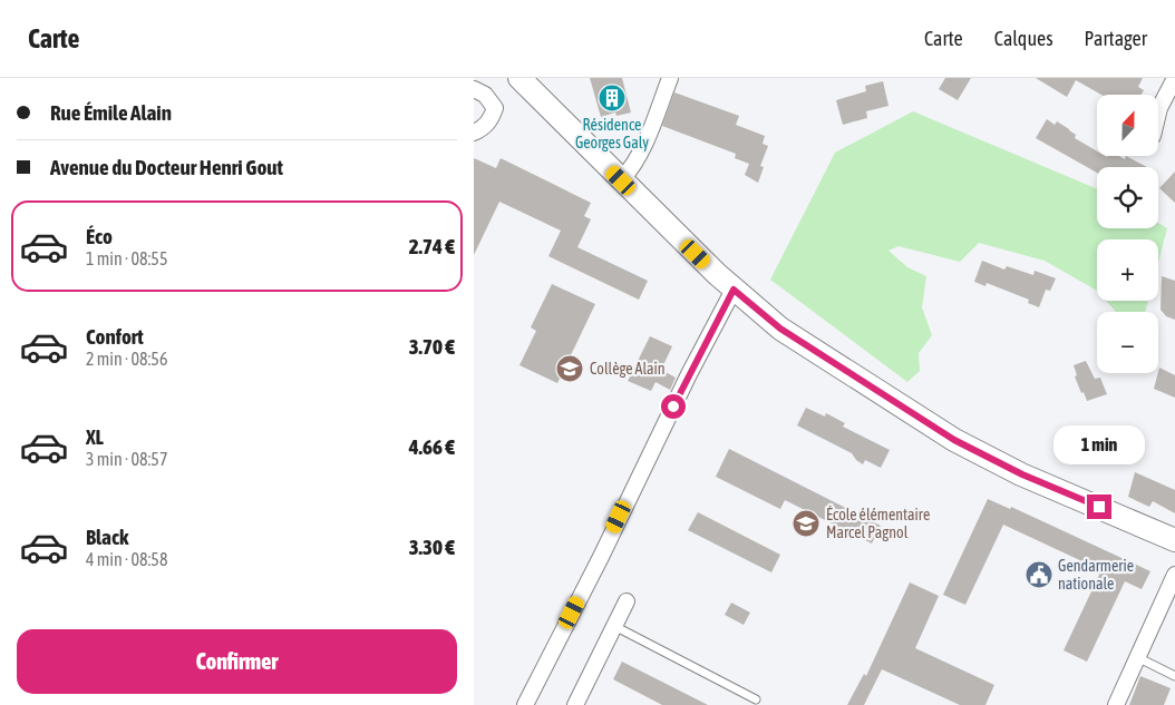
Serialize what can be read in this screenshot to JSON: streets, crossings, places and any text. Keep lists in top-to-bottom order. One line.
{"places":{"building":["Résidence Georges Galy"],"school or university":["Collège Alain","École élémentaire Marcel Pagnol"],"public building":["Gendarmerie nationale"]},"north":"top","page":{"header":"Carte","nav":["Carte","Calques","Partager"],"banner":["Rue Émile Alain","Avenue du Docteur Henri Gout"],"map_buttons":["+","−"],"list":[{"name":"Éco","note":"1 min · 08:55","value":"2.74 €"},{"name":"Confort","note":"2 min · 08:56","value":"3.70 €"},{"name":"XL","note":"3 min · 08:57","value":"4.66 €"},{"name":"Black","note":"4 min · 08:58","value":"3.30 €"}],"bubble":"1 min","buttons":"Confirmer"}}
